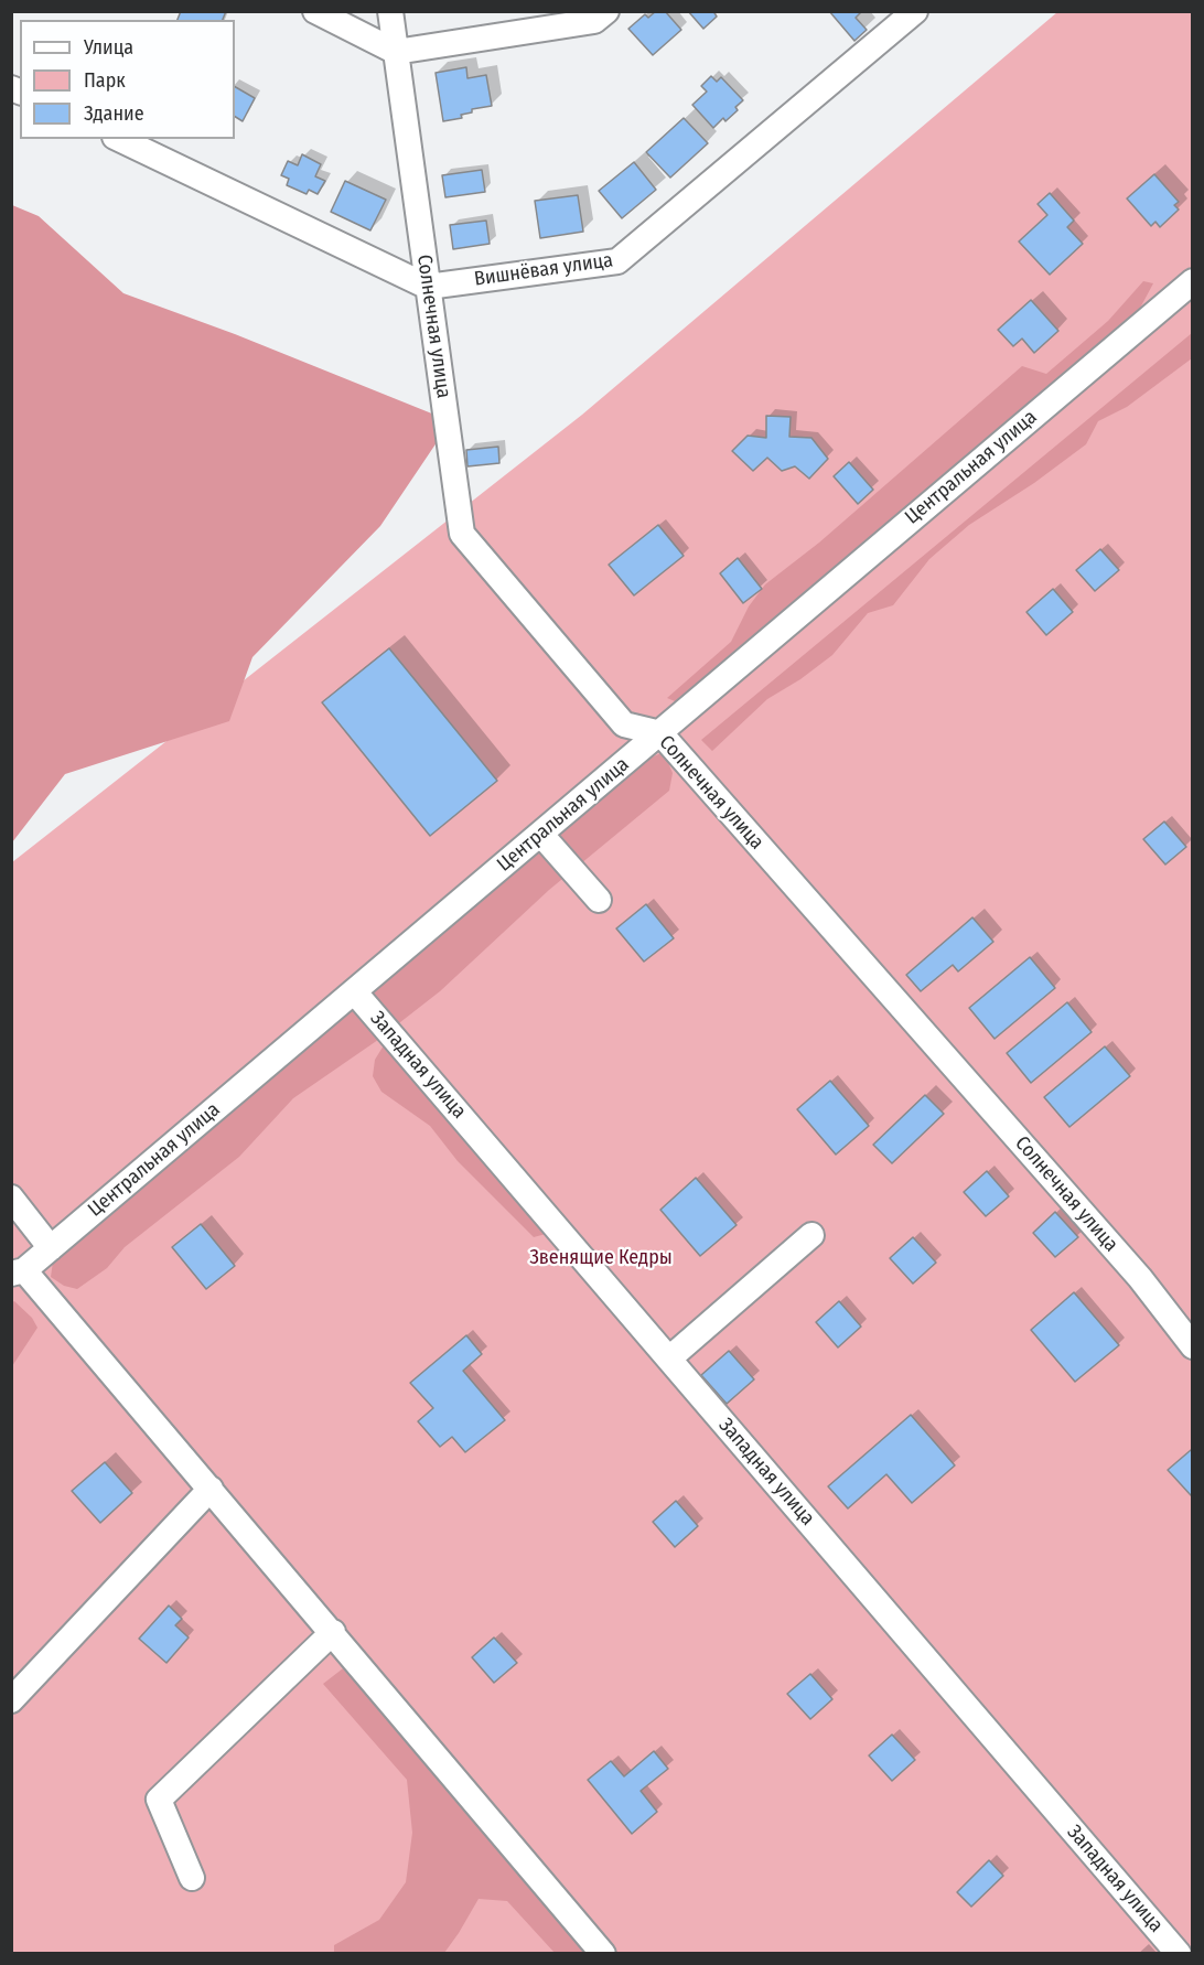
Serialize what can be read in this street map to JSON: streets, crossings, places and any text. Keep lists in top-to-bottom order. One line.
{"streets":{"street":["Вишнёвая улица","Солнечная улица","Центральная улица","Западная улица"]},"crossings":[["Вишнёвая улица","Солнечная улица"],["Солнечная улица","Центральная улица"],["Центральная улица","Западная улица"]],"parks":["Звенящие Кедры"],"legend":["Улица","Парк","Здание"]}
